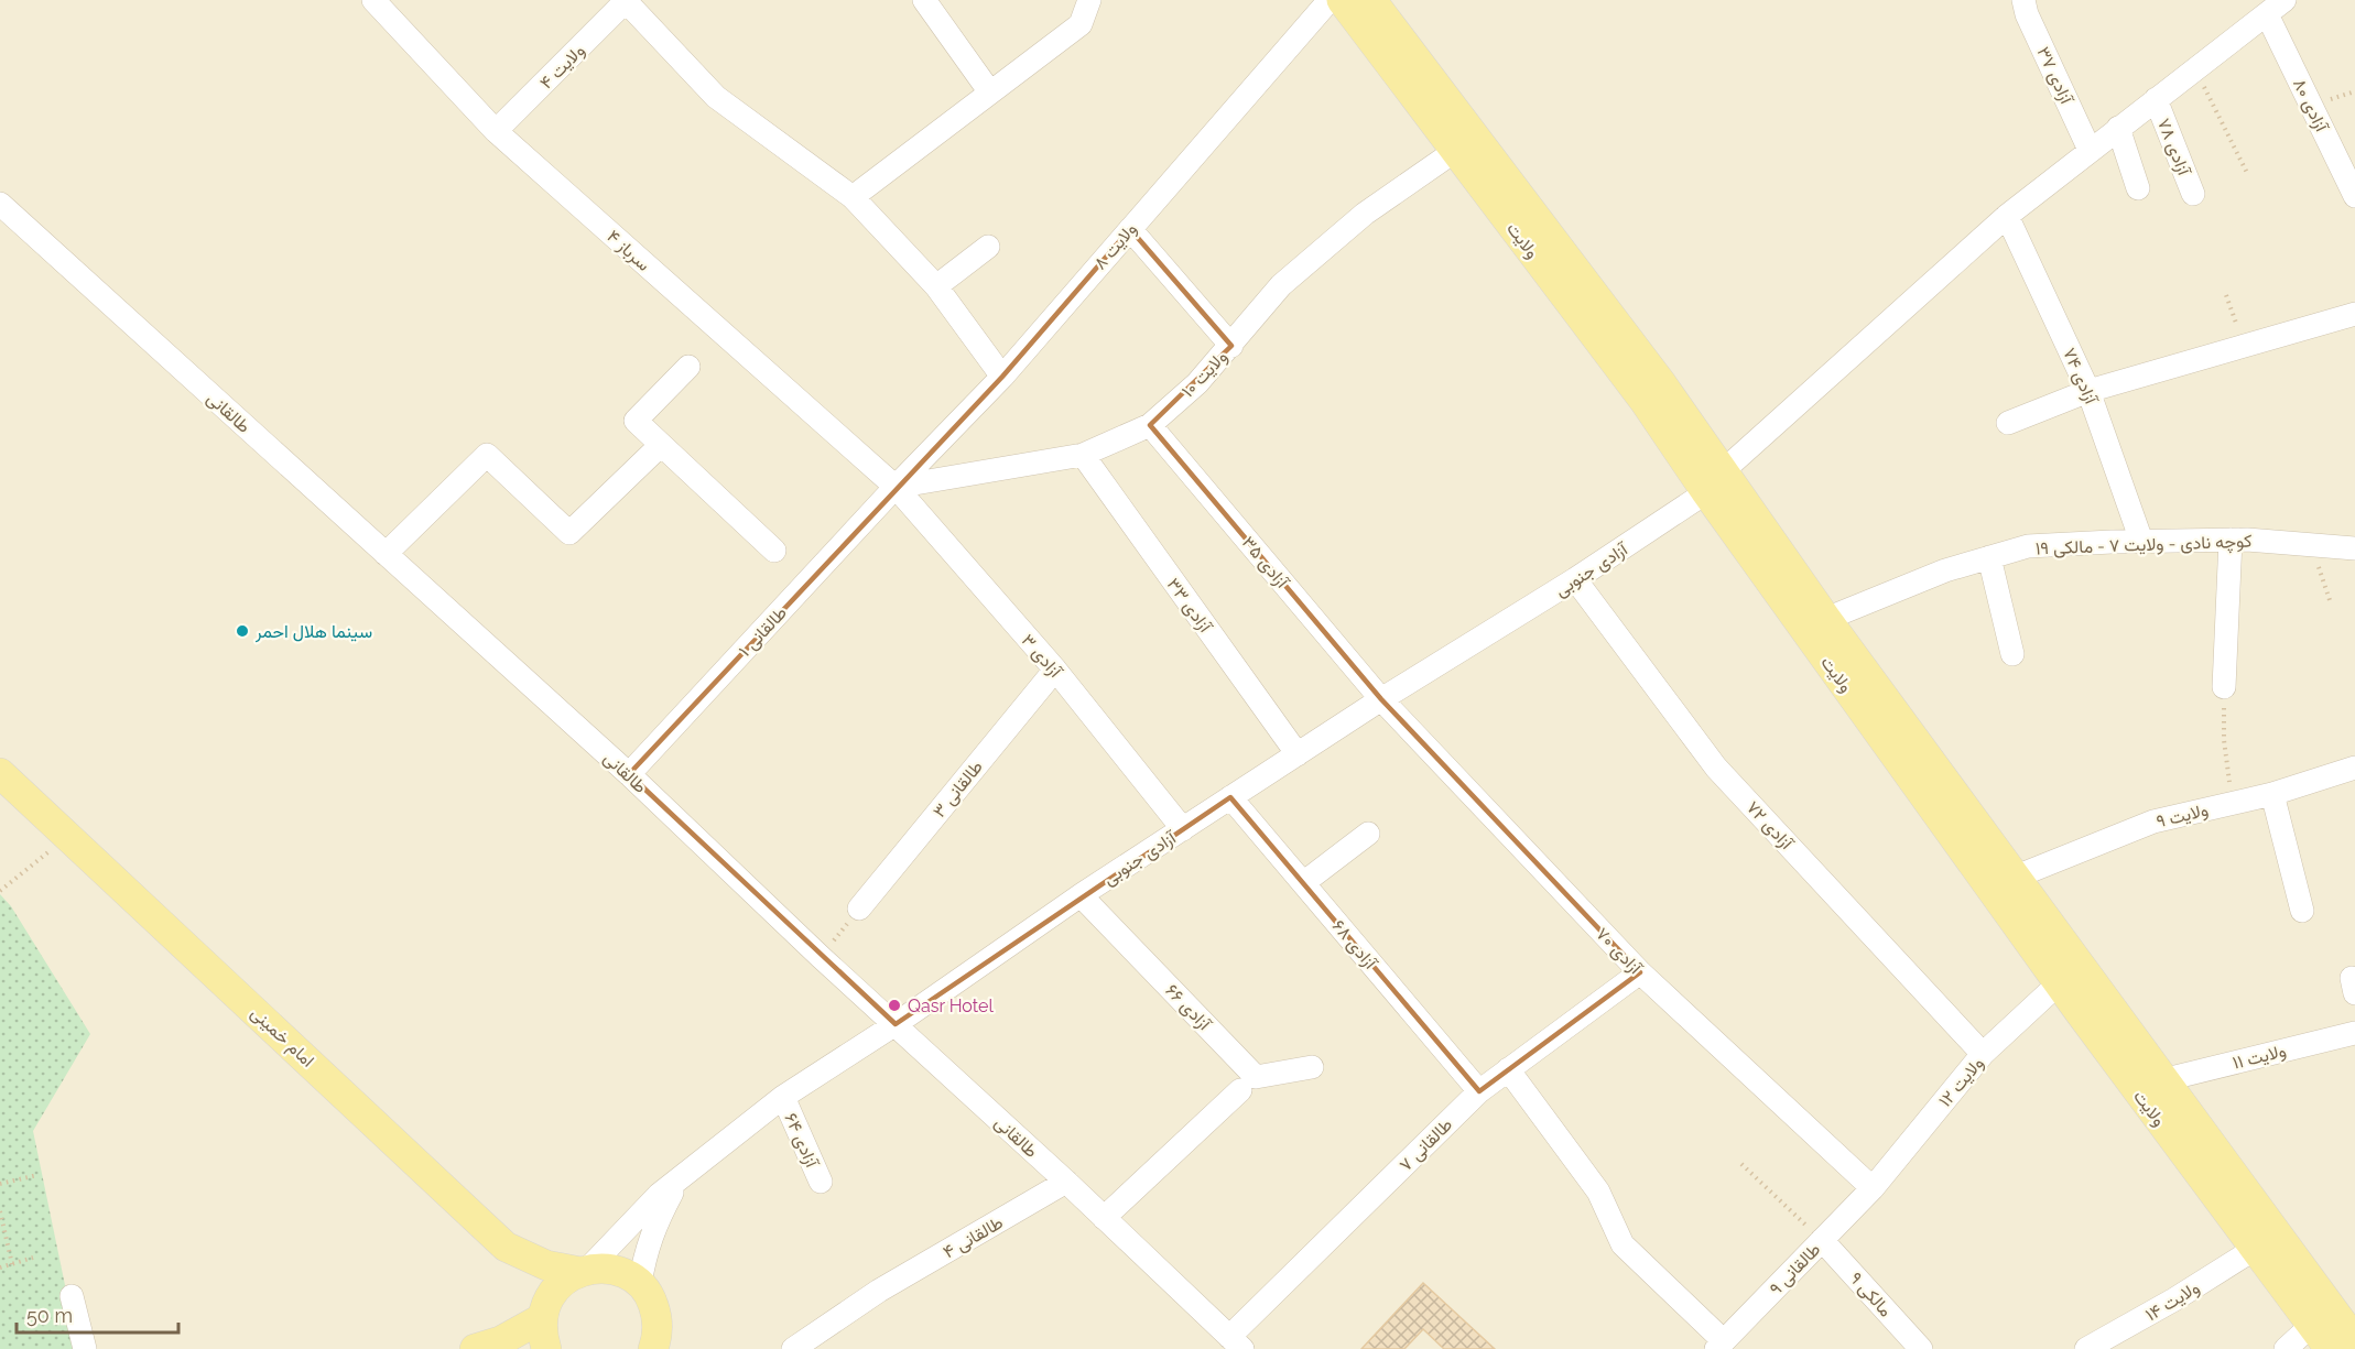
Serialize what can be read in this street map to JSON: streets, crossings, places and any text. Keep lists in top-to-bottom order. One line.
{"streets":{"main road":["ولایت","امام خمینی"],"street":["ولایت ۴","آزادی ۳۷","آزادی ۸۰","آزادی ۷۸","ولایت ۸","سرباز ۴","ولایت ۱۰","آزادی ۷۴","طالقانی","کوچه نادی - ولایت ۷ - مالکی ۱۹","آزادی ۳۵","آزادی جنوبی","آزادی ۳۳","طالقانی ۱","آزادی ۳","طالقانی ۳","ولایت ۹","آزادی ۷۲","آزادی ۶۸","آزادی ۷۰","آزادی ۶۶","ولایت ۱۱","ولایت ۱۲","آزادی ۶۴","طالقانی ۷","طالقانی ۴","طالقانی ۹","مالکی ۹","ولایت ۱۴"]},"crossings":[["ولایت ۴","سرباز ۴"],["آزادی ۳۷","آزادی جنوبی"],["آزادی ۸۰","آزادی جنوبی"],["آزادی ۷۸","آزادی جنوبی"],["ولایت","ولایت ۱۰"],["ولایت","کوچه نادی - ولایت ۷ - مالکی ۱۹"],["ولایت","آزادی جنوبی"],["ولایت","ولایت ۹"],["ولایت","ولایت ۱۱"],["ولایت","ولایت ۱۲"],["ولایت","ولایت ۱۴"],["ولایت ۸","سرباز ۴"],["ولایت ۸","ولایت ۱۰"],["ولایت ۸","طالقانی ۱"],["ولایت ۸","آزادی ۳"],["سرباز ۴","ولایت ۱۰"],["سرباز ۴","طالقانی ۱"],["سرباز ۴","آزادی ۳"],["ولایت ۱۰","آزادی ۳۵"],["ولایت ۱۰","آزادی ۳۳"],["ولایت ۱۰","طالقانی ۱"],["ولایت ۱۰","آزادی ۳"],["آزادی ۷۴","کوچه نادی - ولایت ۷ - مالکی ۱۹"],["آزادی ۷۴","آزادی جنوبی"],["طالقانی","آزادی جنوبی"],["طالقانی","طالقانی ۱"],["طالقانی","طالقانی ۷"],["طالقانی","طالقانی ۴"],["آزادی ۳۵","آزادی جنوبی"],["آزادی ۳۵","آزادی ۷۰"],["آزادی جنوبی","آزادی ۳۳"],["آزادی جنوبی","آزادی ۳"],["آزادی جنوبی","آزادی ۷۲"],["آزادی جنوبی","آزادی ۶۸"],["آزادی جنوبی","آزادی ۷۰"],["آزادی جنوبی","آزادی ۶۶"],["آزادی جنوبی","امام خمینی"],["آزادی جنوبی","آزادی ۶۴"],["طالقانی ۱","آزادی ۳"],["آزادی ۳","طالقانی ۳"],["آزادی ۷۲","ولایت ۱۲"],["آزادی ۶۸","طالقانی ۷"],["آزادی ۷۰","ولایت ۱۲"],["آزادی ۷۰","طالقانی ۷"],["آزادی ۷۰","طالقانی ۹"],["ولایت ۱۲","طالقانی ۹"],["طالقانی ۹","مالکی ۹"]],"places":["سینما هلال احمر","Qasr Hotel"],"scale_bar":"50 m"}
